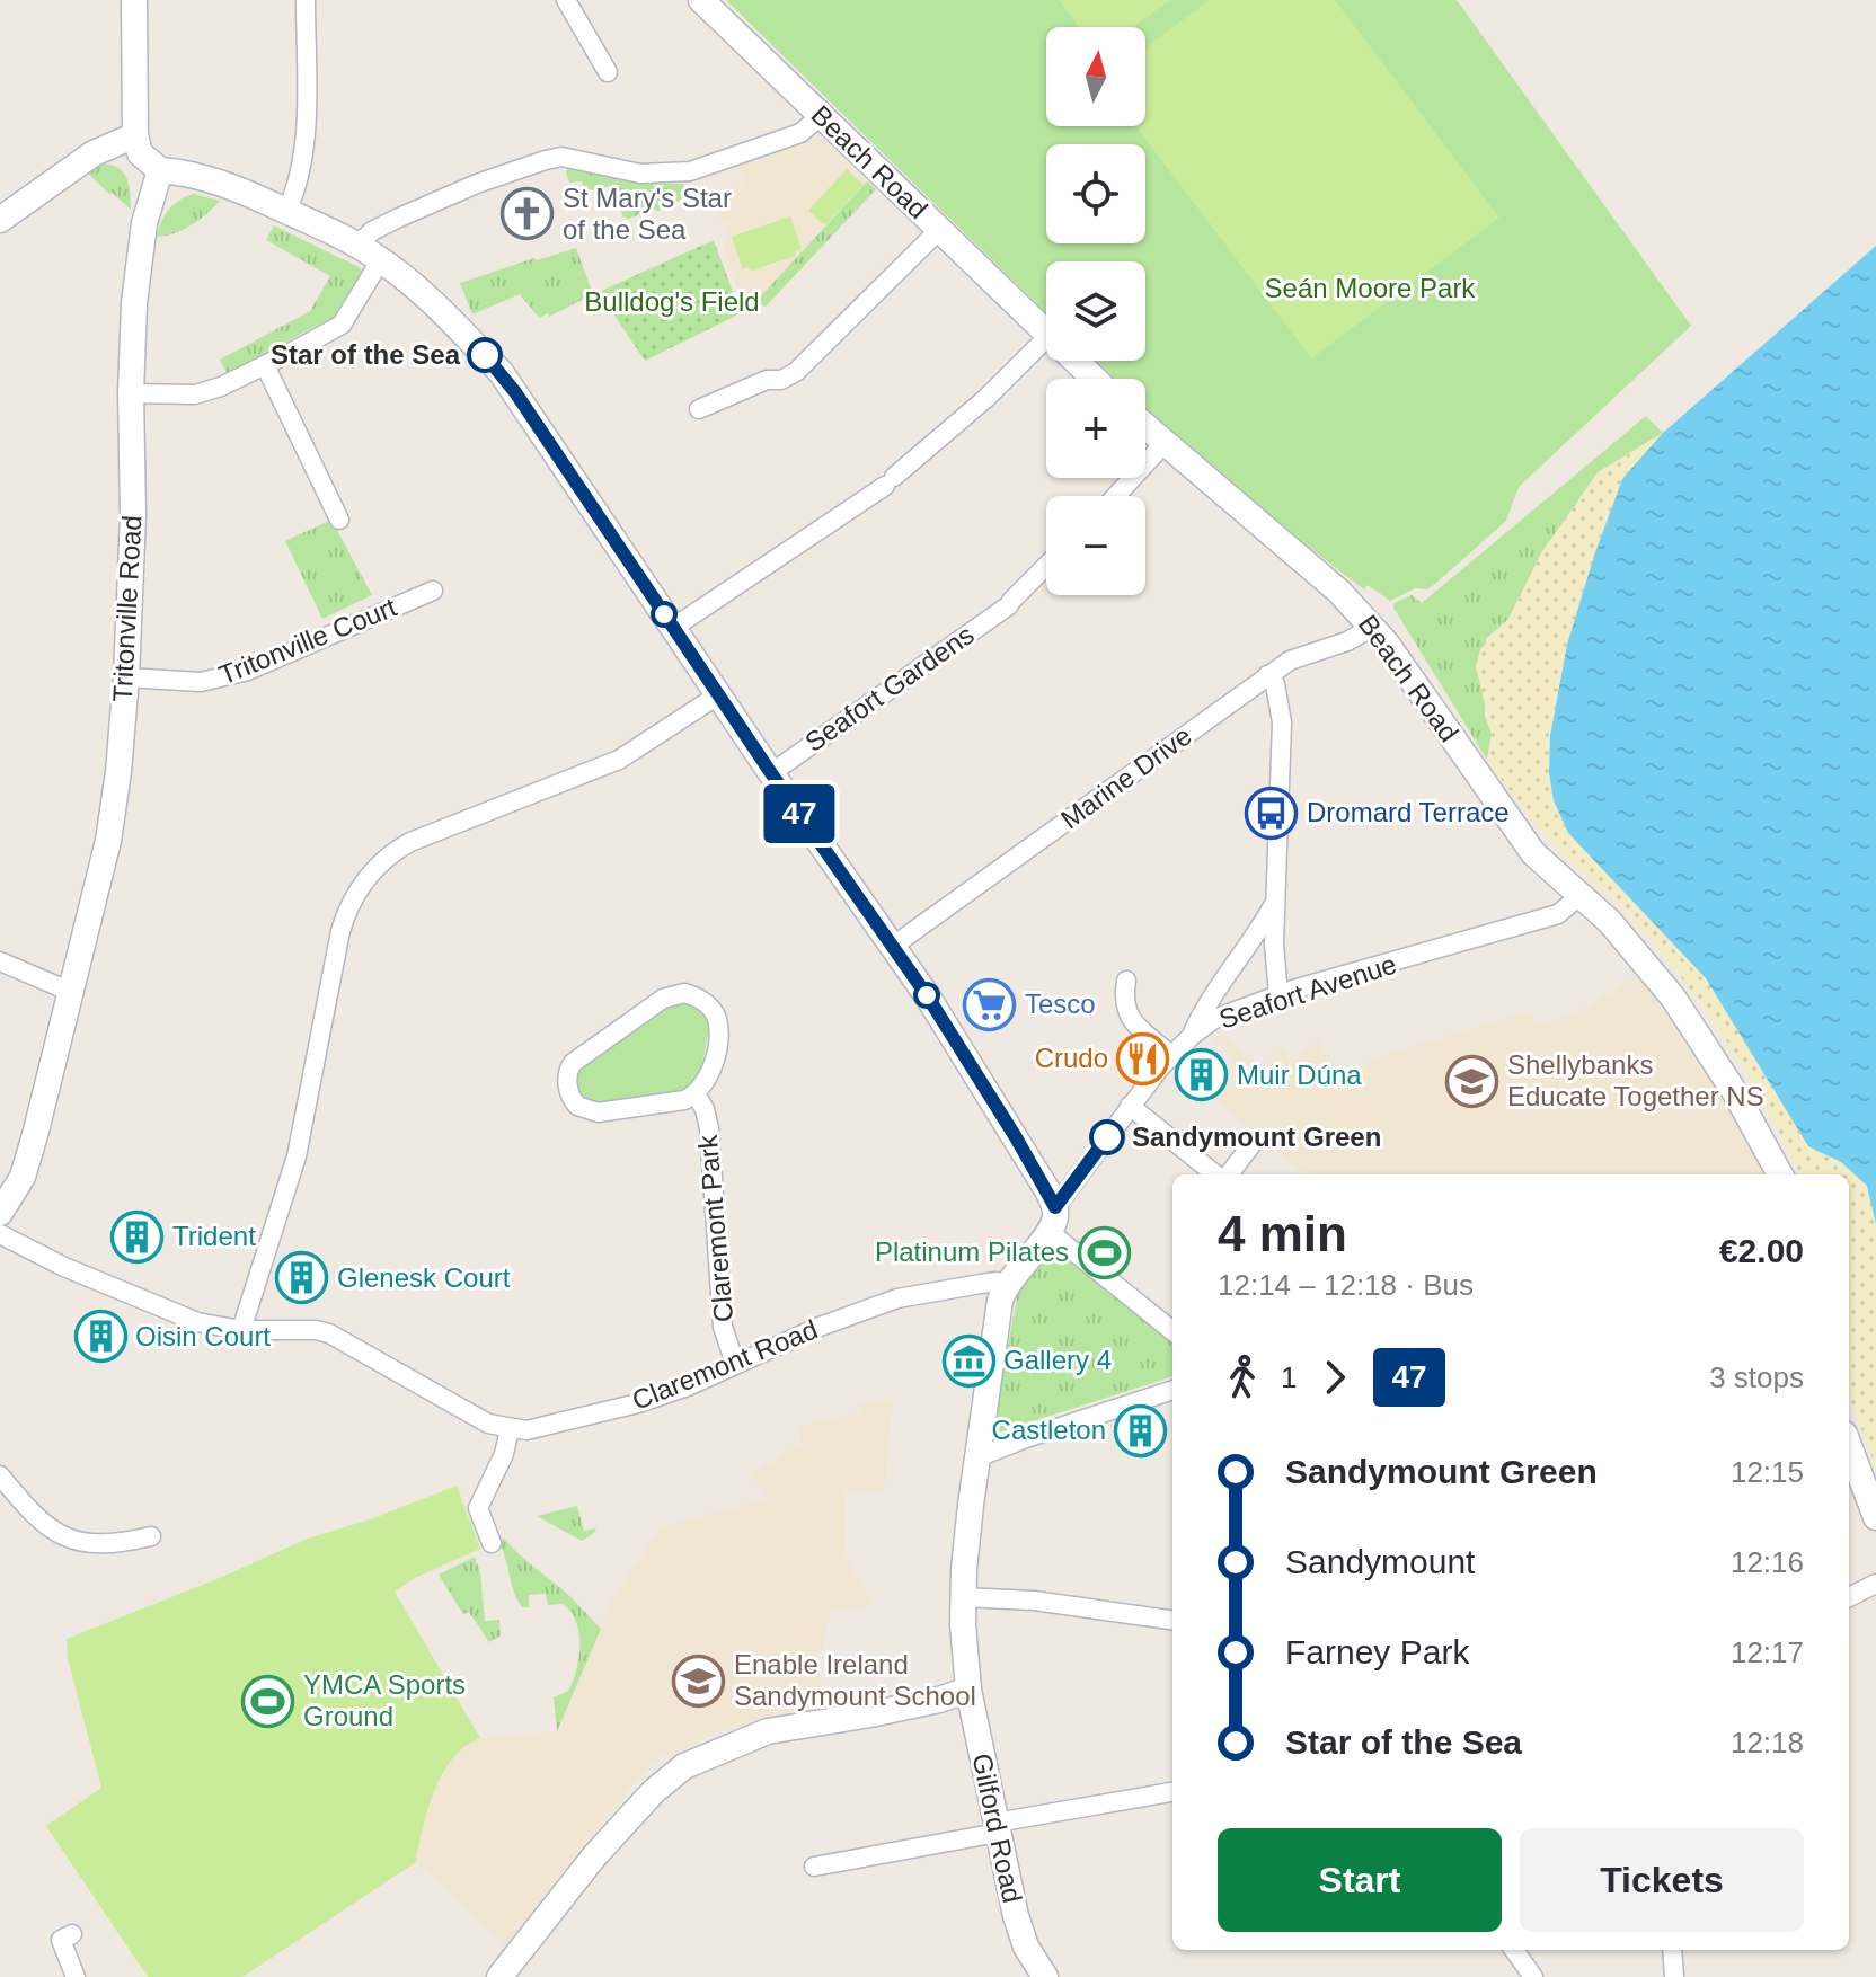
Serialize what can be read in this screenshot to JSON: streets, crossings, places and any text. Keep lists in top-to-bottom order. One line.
{"streets":{"street":["Beach Road","Tritonville Road","Tritonville Court","Seafort Gardens","Marine Drive","Seafort Avenue","Claremont Park","Claremont Road","Gilford Road"]},"crossings":[["Beach Road","Marine Drive"],["Beach Road","Seafort Avenue"],["Tritonville Road","Tritonville Court"],["Claremont Park","Claremont Road"]],"parks":["Seán Moore Park","Bulldog's Field"],"places":{"church":["St Mary's Star of the Sea"],"other":["Star of the Sea","Sandymount Green"],"bus stop":["Dromard Terrace"],"supermarket":["Tesco"],"restaurant":["Crudo"],"building":["Muir Dúna","Trident","Glenesk Court","Oisin Court","Castleton"],"school or university":["Shellybanks Educate Together NS","Enable Ireland Sandymount School"],"sports":["Platinum Pilates","YMCA Sports Ground"],"museum":["Gallery 4"]},"lines":["bus line 47"],"north":"top","page":{"on_map":"47","map_buttons":["+","−"],"heading":["4 min","12:14 – 12:18 · Bus","€2.00"],"legs":["1","47","3 stops"],"list":[{"name":"Sandymount Green","value":"12:15"},{"name":"Sandymount","value":"12:16"},{"name":"Farney Park","value":"12:17"},{"name":"Star of the Sea","value":"12:18"}],"buttons":["Start","Tickets"]}}
